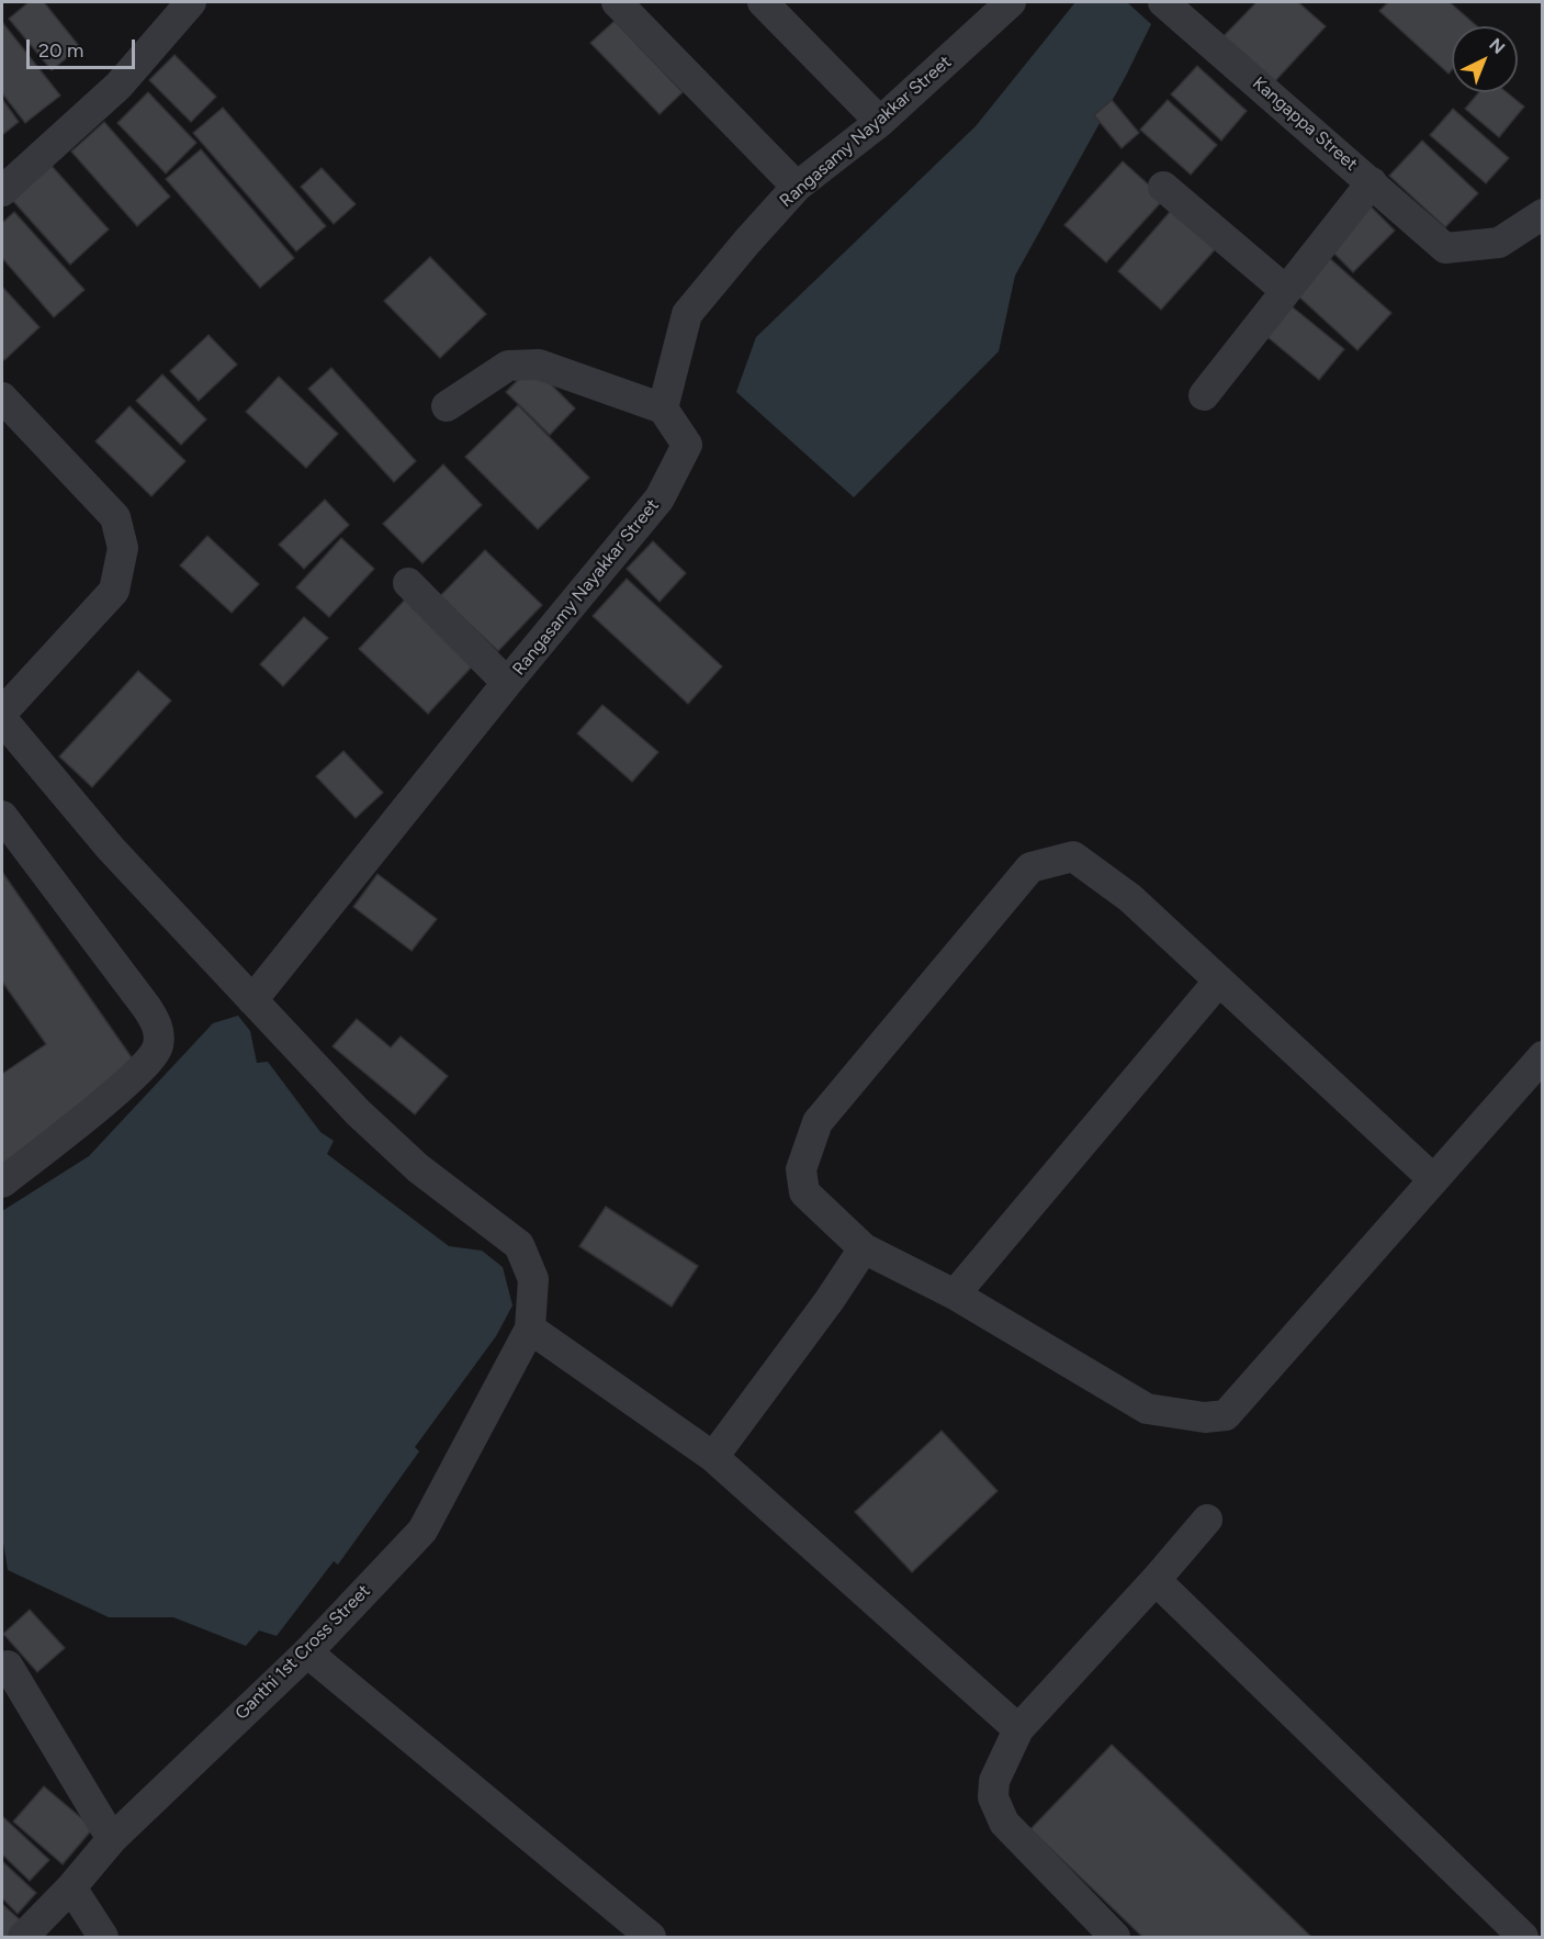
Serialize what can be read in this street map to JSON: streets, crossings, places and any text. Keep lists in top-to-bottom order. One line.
{"streets":{"street":["Kangappa Street","Rangasamy Nayakkar Street","Ganthi 1st Cross Street"]},"scale_bar":"20 m","north":"top right"}
